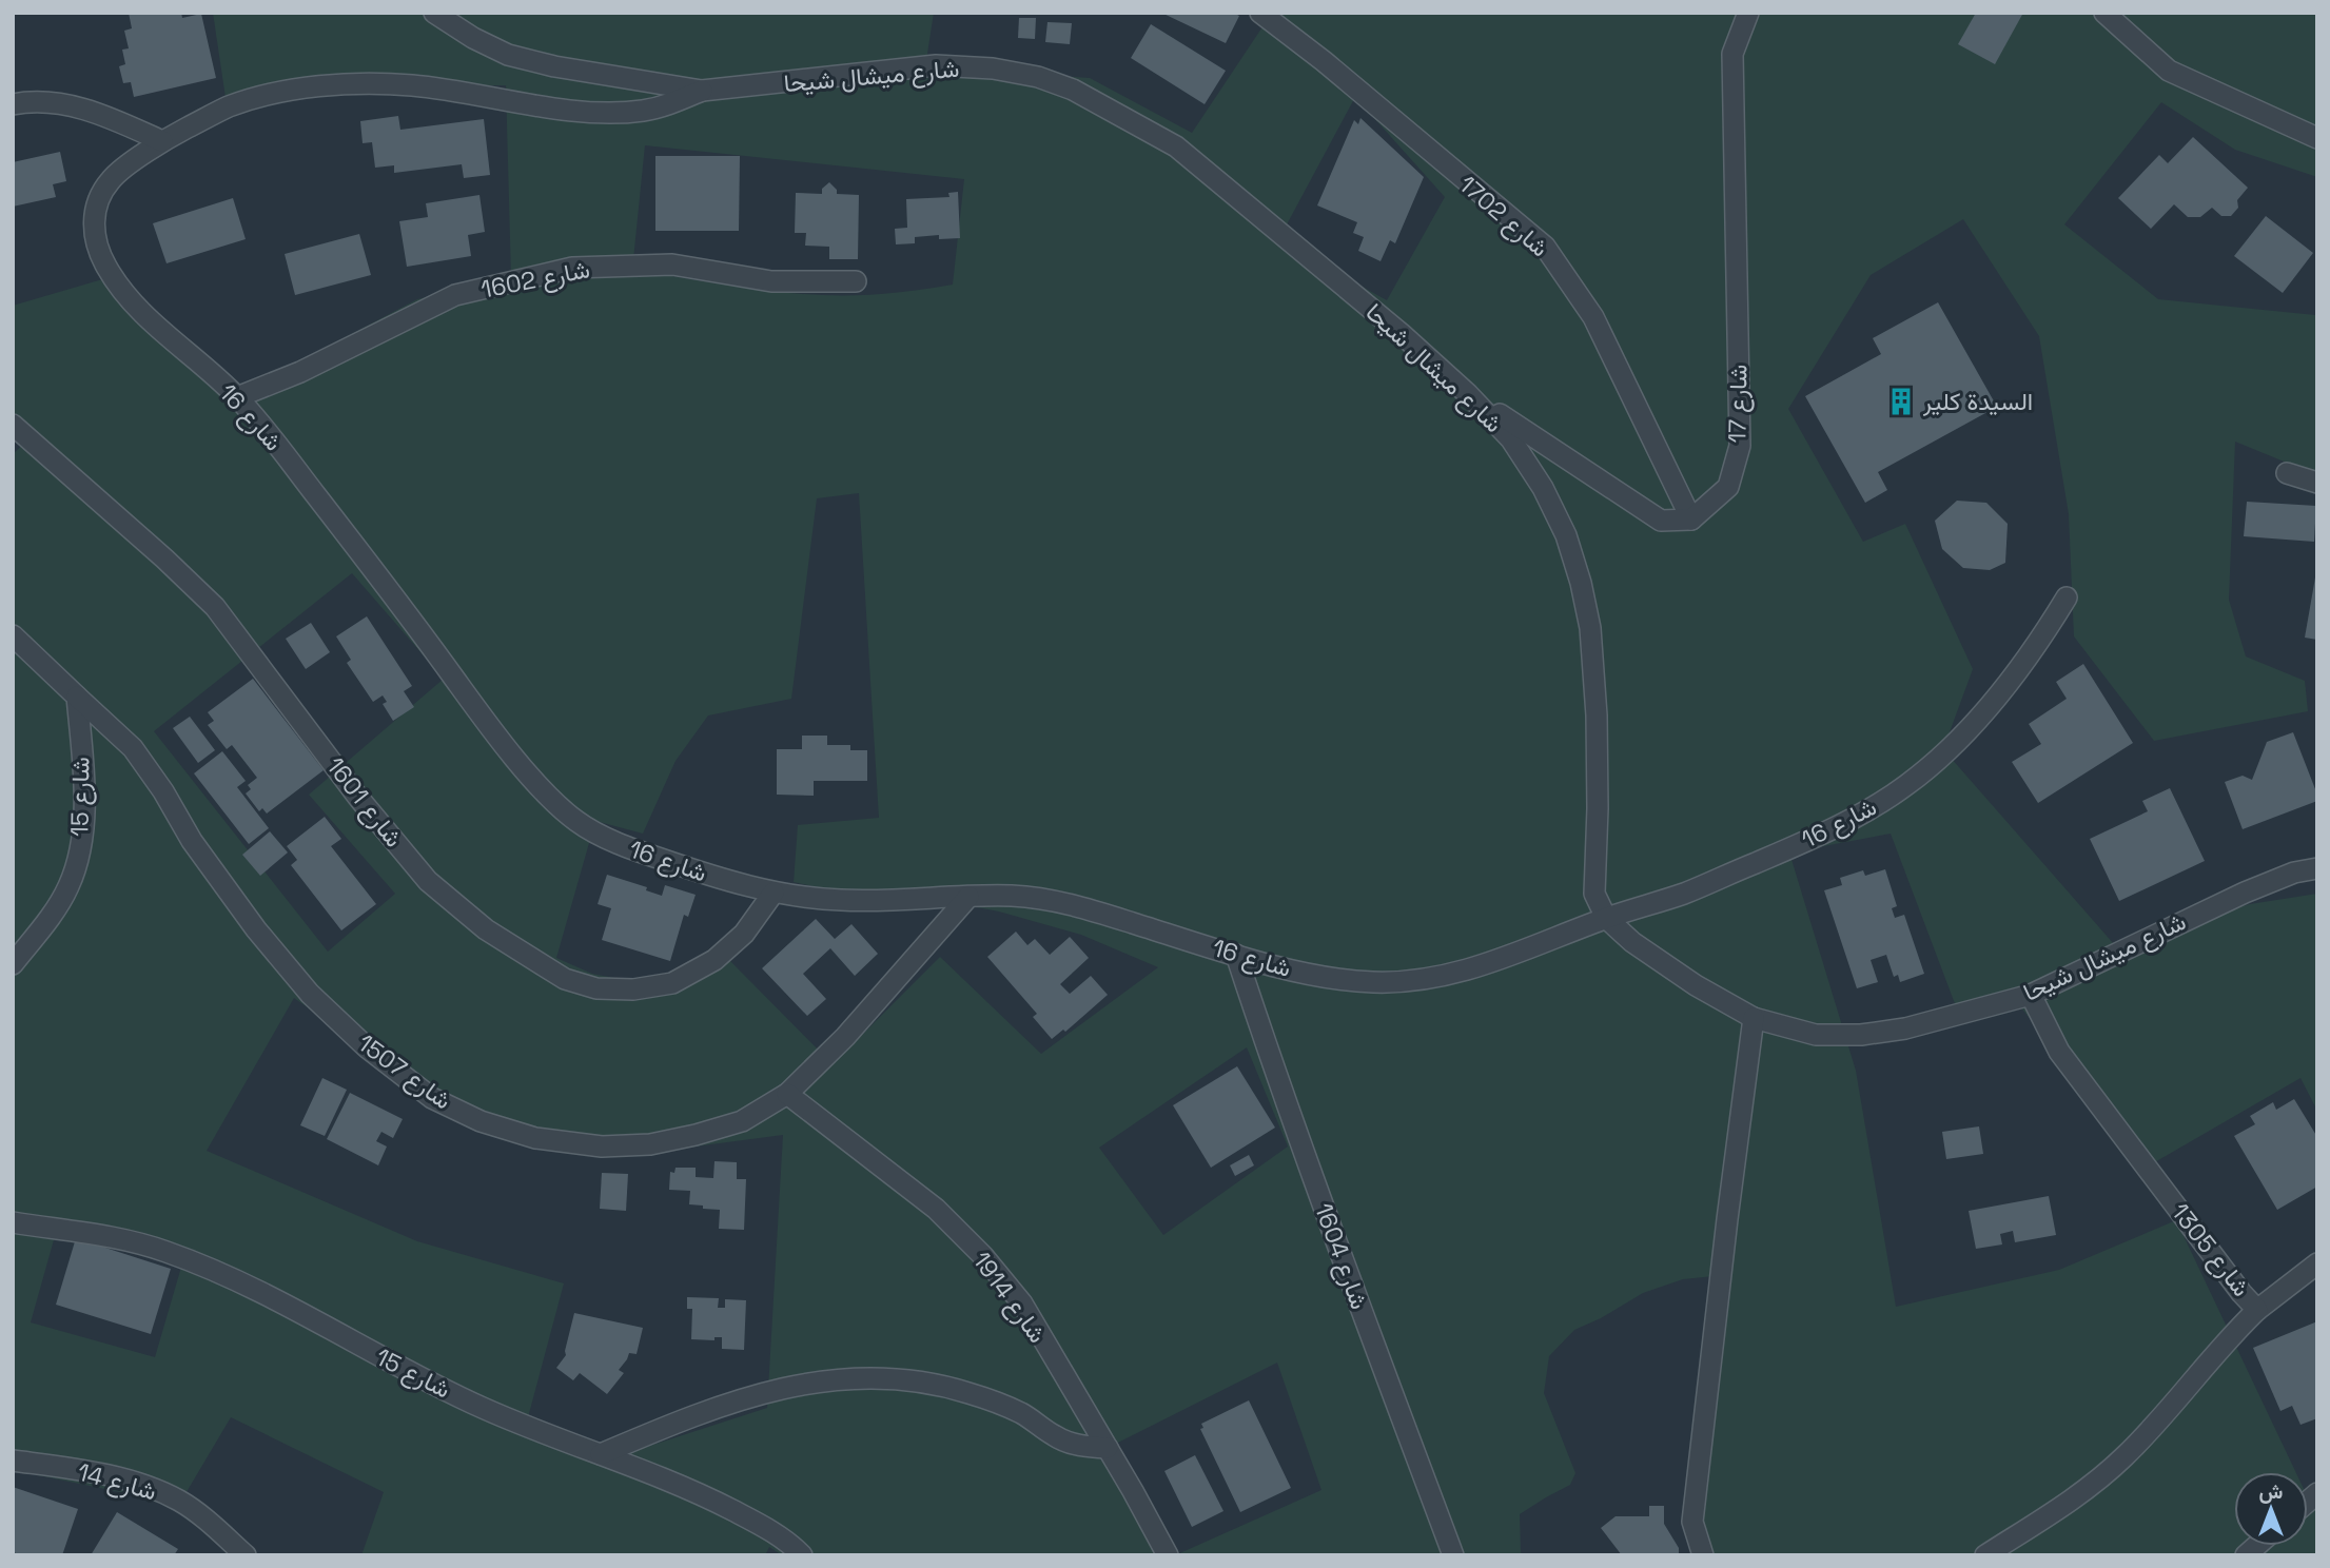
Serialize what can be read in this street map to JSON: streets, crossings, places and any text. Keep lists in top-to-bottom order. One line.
{"streets":{"street":["شارع ميشال شيحا","شارع 1702","شارع 1602","شارع 17","شارع 16","شارع 15","شارع 1601","شارع 1507","شارع 1305","شارع 1604","شارع 1914","شارع 14"]},"crossings":[["شارع ميشال شيحا","شارع 16"],["شارع ميشال شيحا","شارع 1305"],["شارع 1702","شارع 17"],["شارع 1602","شارع 16"],["شارع 16","شارع 1601"],["شارع 16","شارع 1507"],["شارع 16","شارع 1604"],["شارع 15","شارع 1507"],["شارع 1507","شارع 1914"]],"places":{"building":["السيدة كلير"]},"north":"top"}
